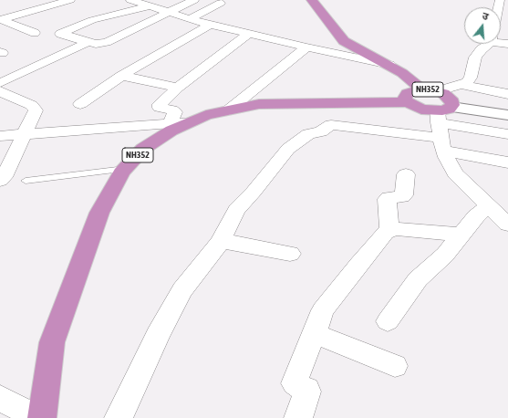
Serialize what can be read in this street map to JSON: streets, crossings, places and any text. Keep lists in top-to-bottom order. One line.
{"streets":{"highway":["NH352"]},"north":"top"}
